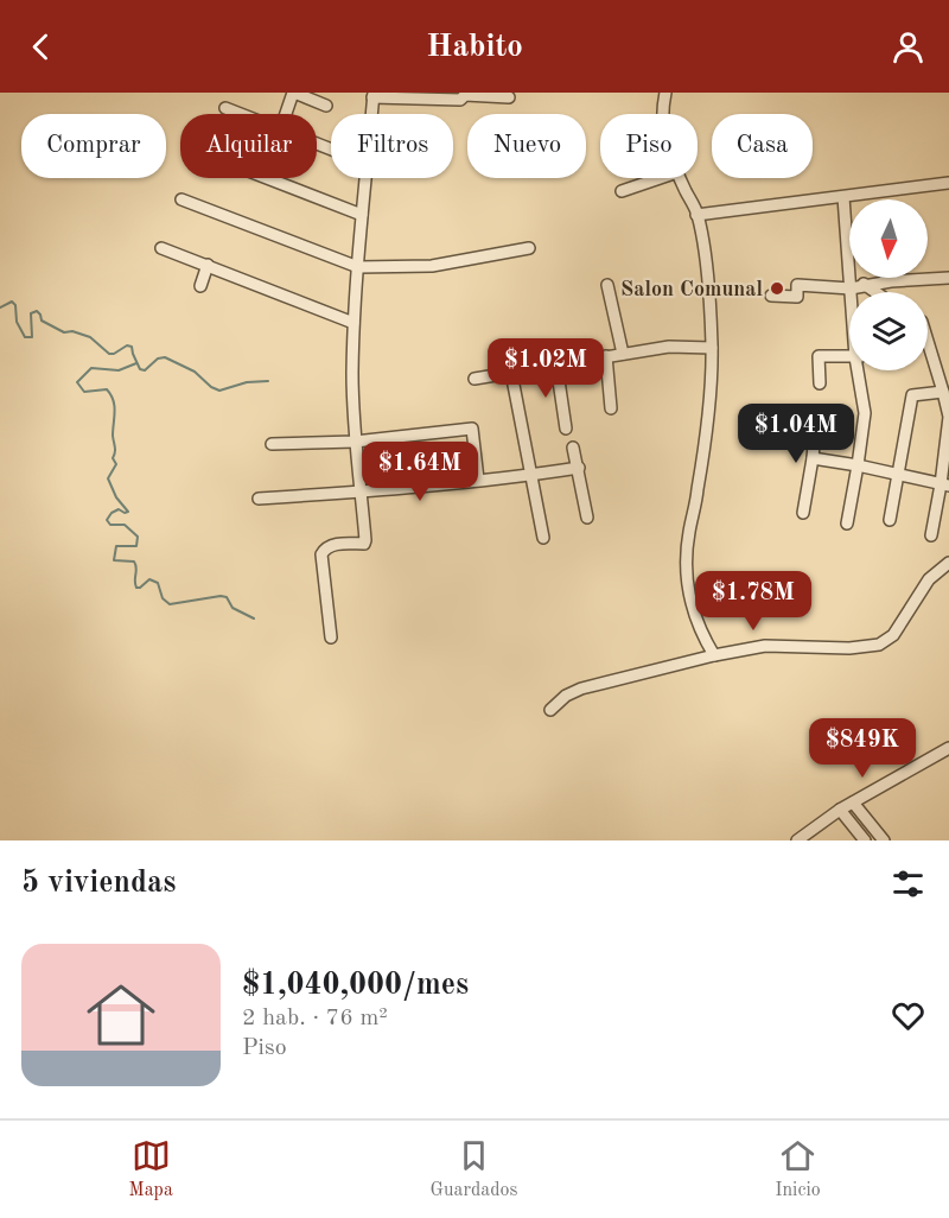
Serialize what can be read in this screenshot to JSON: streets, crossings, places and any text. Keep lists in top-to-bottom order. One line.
{"places":["Salon Comunal"],"north":"bottom","page":{"header":"Habito","chip":["Comprar","Alquilar","Filtros","Nuevo","Piso","Casa"],"price":["$1.02M","$1.04M","$1.64M","$1.78M","$849K"],"heading":"5 viviendas","list":[{"name":"$1,040,000/mes","note":"2 hab. · 76 m² · Piso"}],"tabs":["Mapa","Guardados","Inicio"]}}
